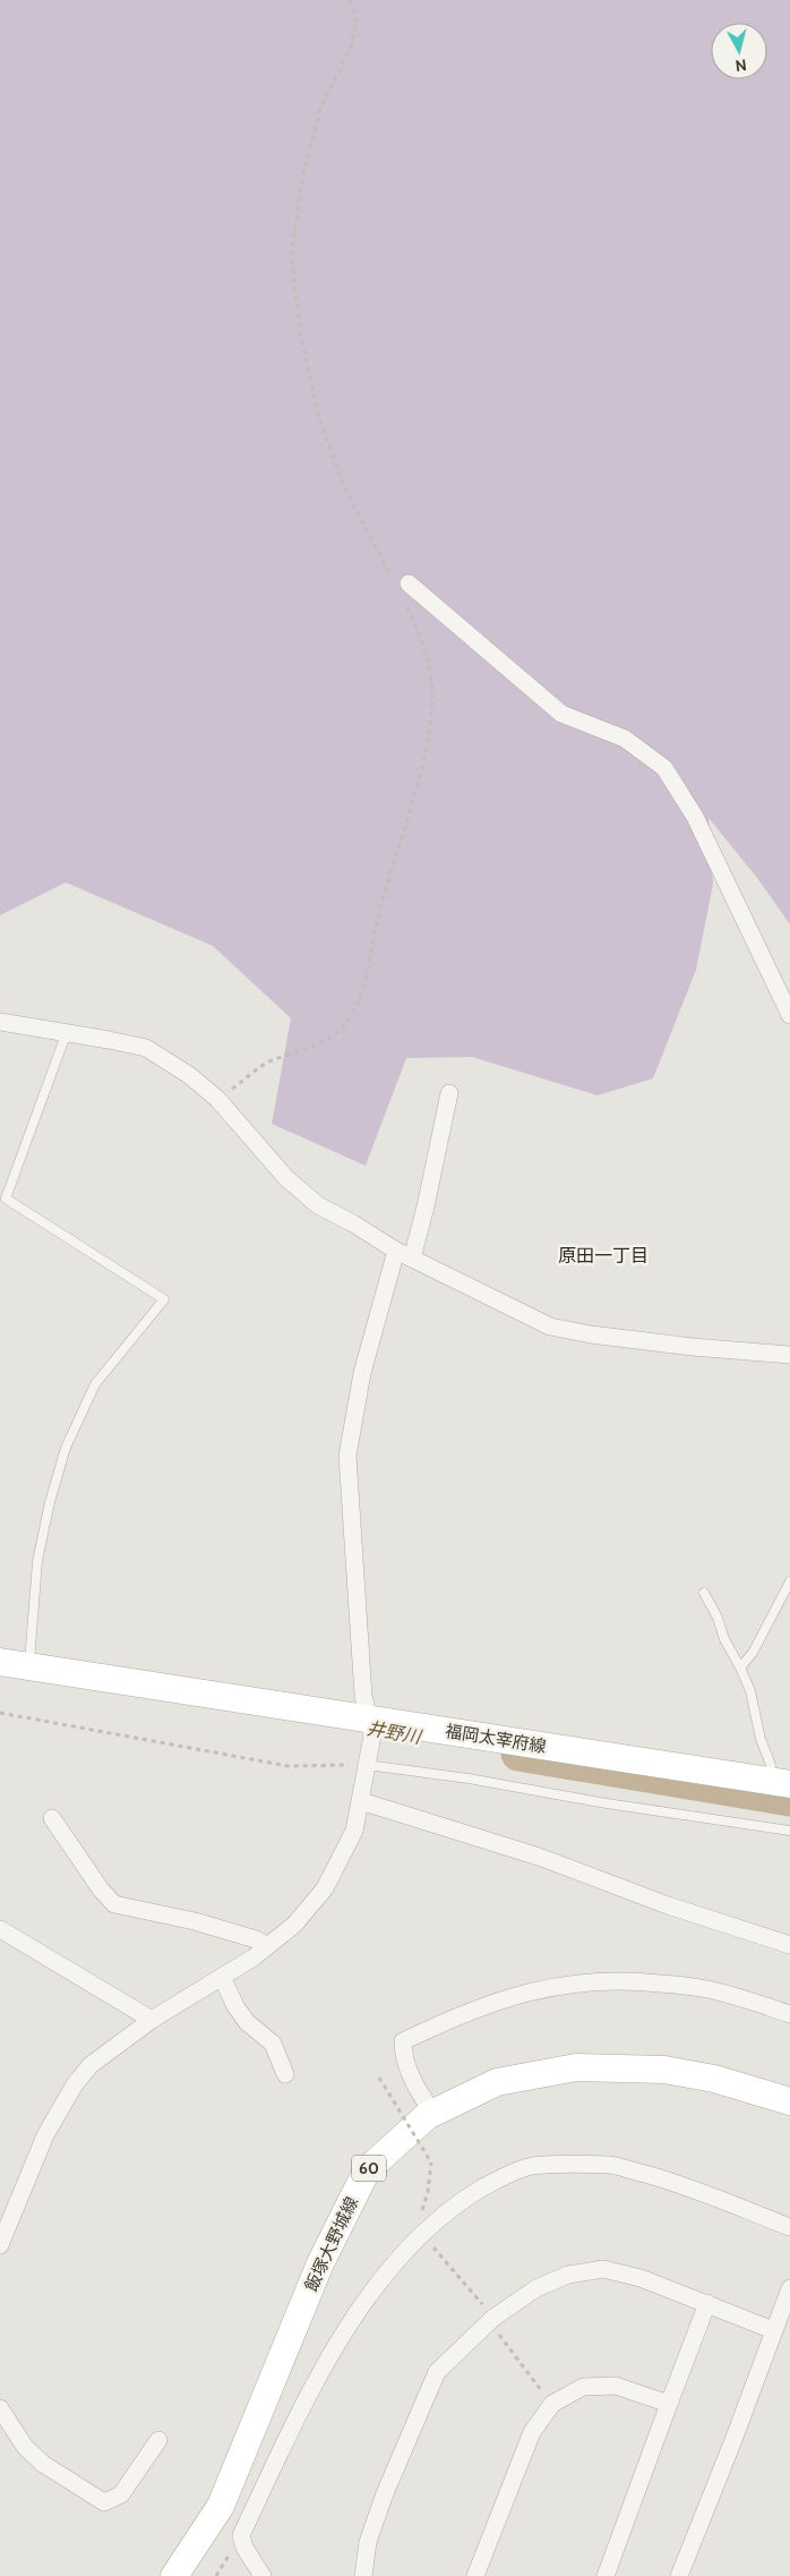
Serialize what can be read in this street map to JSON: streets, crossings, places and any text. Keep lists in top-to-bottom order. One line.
{"streets":{"main road":["福岡太宰府線","60","飯塚大野城線"]},"districts":["原田一丁目"],"water":["井野川"],"north":"bottom"}
